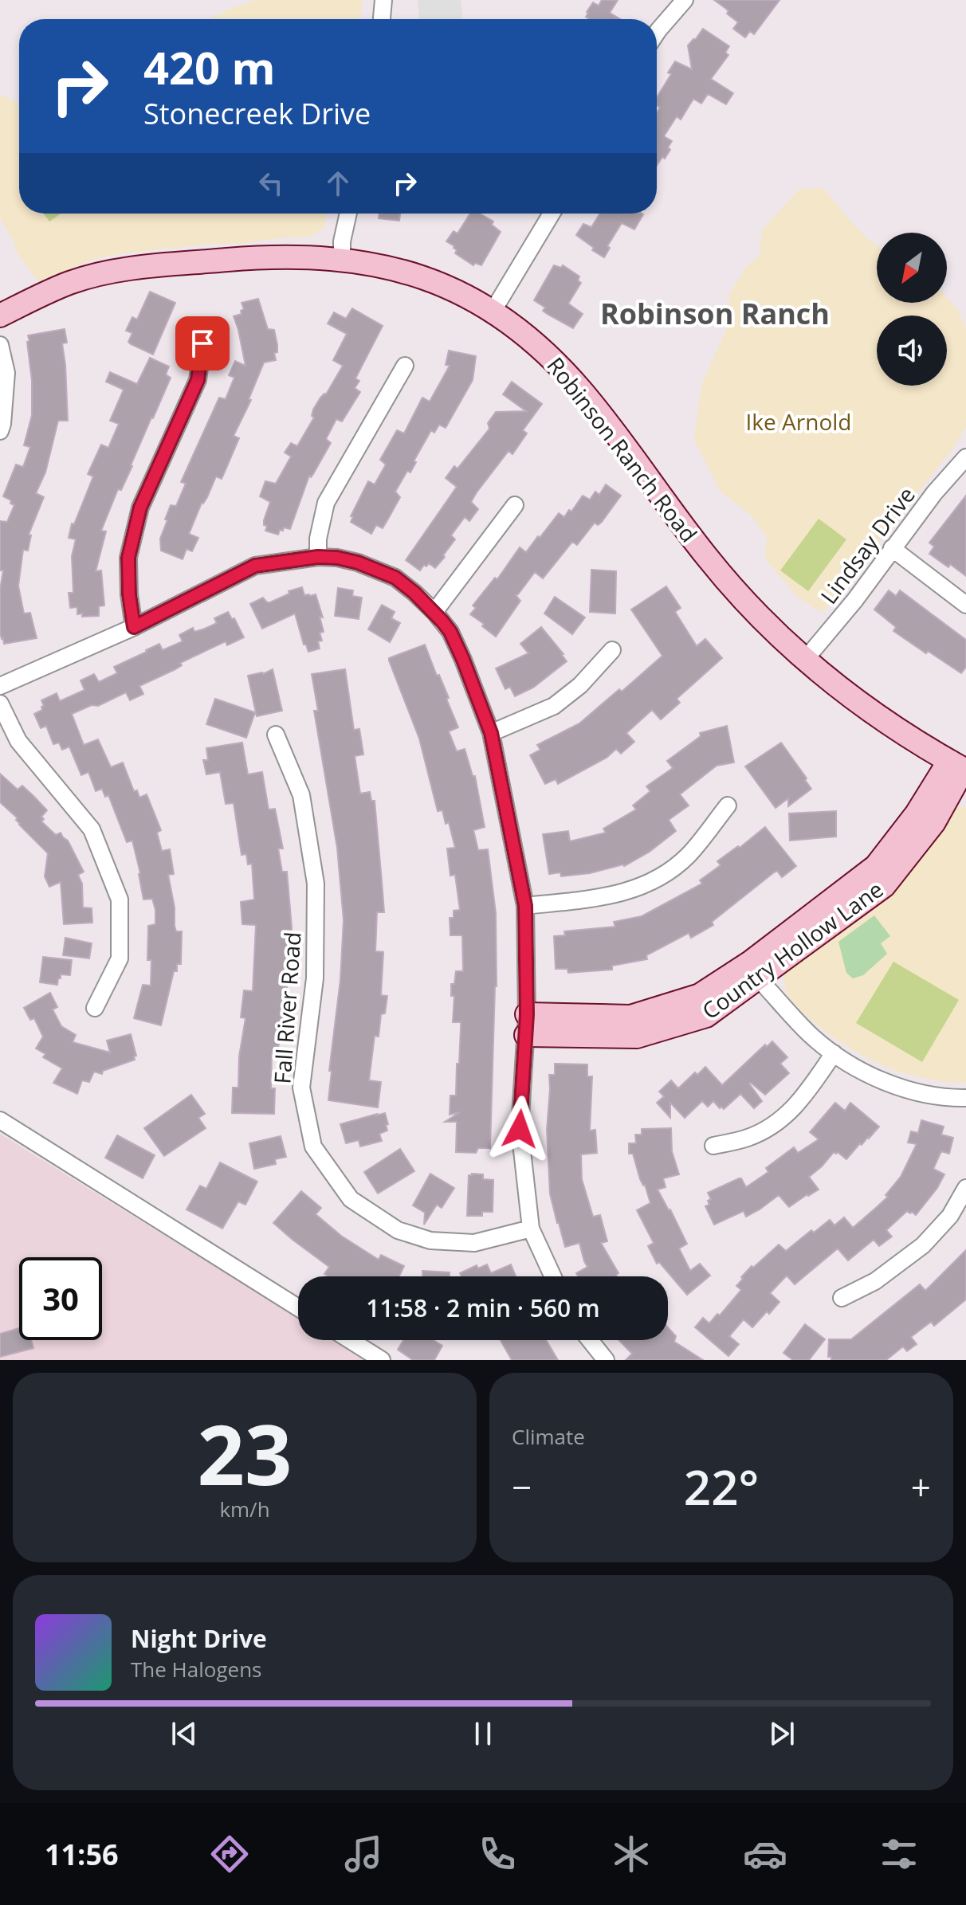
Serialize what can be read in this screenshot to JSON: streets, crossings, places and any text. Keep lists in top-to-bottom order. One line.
{"streets":{"street":["Robinson Ranch Road","Lindsay Drive","Country Hollow Lane","Fall River Road"]},"crossings":[["Robinson Ranch Road","Lindsay Drive"],["Robinson Ranch Road","Country Hollow Lane"]],"districts":["Robinson Ranch"],"parks":["Ike Arnold"],"north":"bottom left","page":{"turn":["420 m","Stonecreek Drive"],"limit":"30","trip":"11:58 · 2 min · 560 m","tile":[["23","km/h"],"Climate"],"heat":["−","22°","+"],"song":["Night Drive","The Halogens"],"tabs":"11:56"}}
